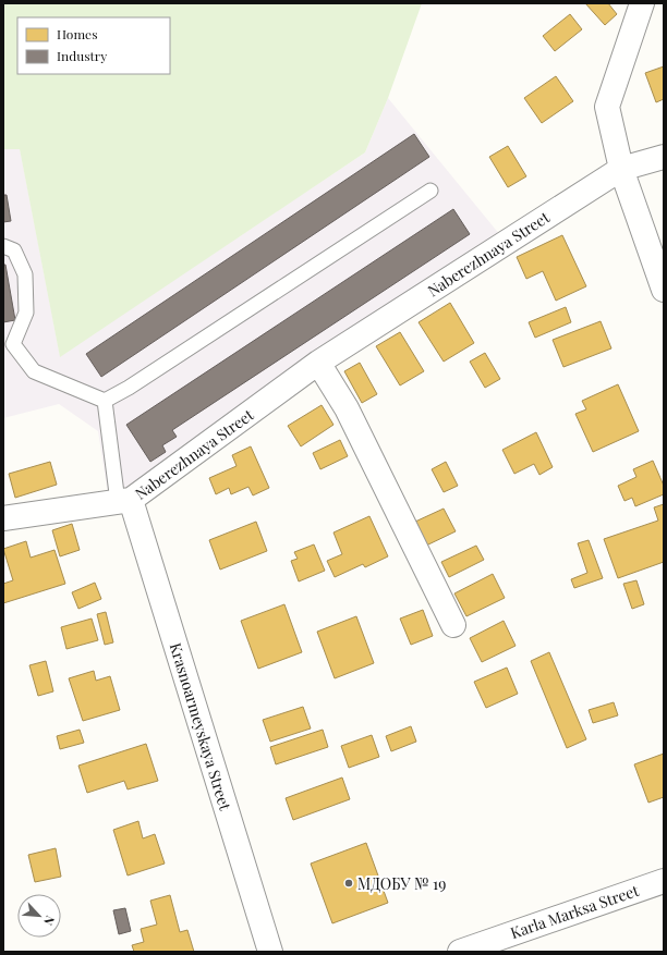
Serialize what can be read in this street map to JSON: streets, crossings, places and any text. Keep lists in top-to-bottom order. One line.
{"streets":{"street":["Naberezhnaya Street","Krasnoarmeyskaya Street","Karla Marksa Street"]},"crossings":[["Naberezhnaya Street","Krasnoarmeyskaya Street"]],"places":["МДОБУ № 19"],"legend":["Homes","Industry"],"north":"bottom right"}
